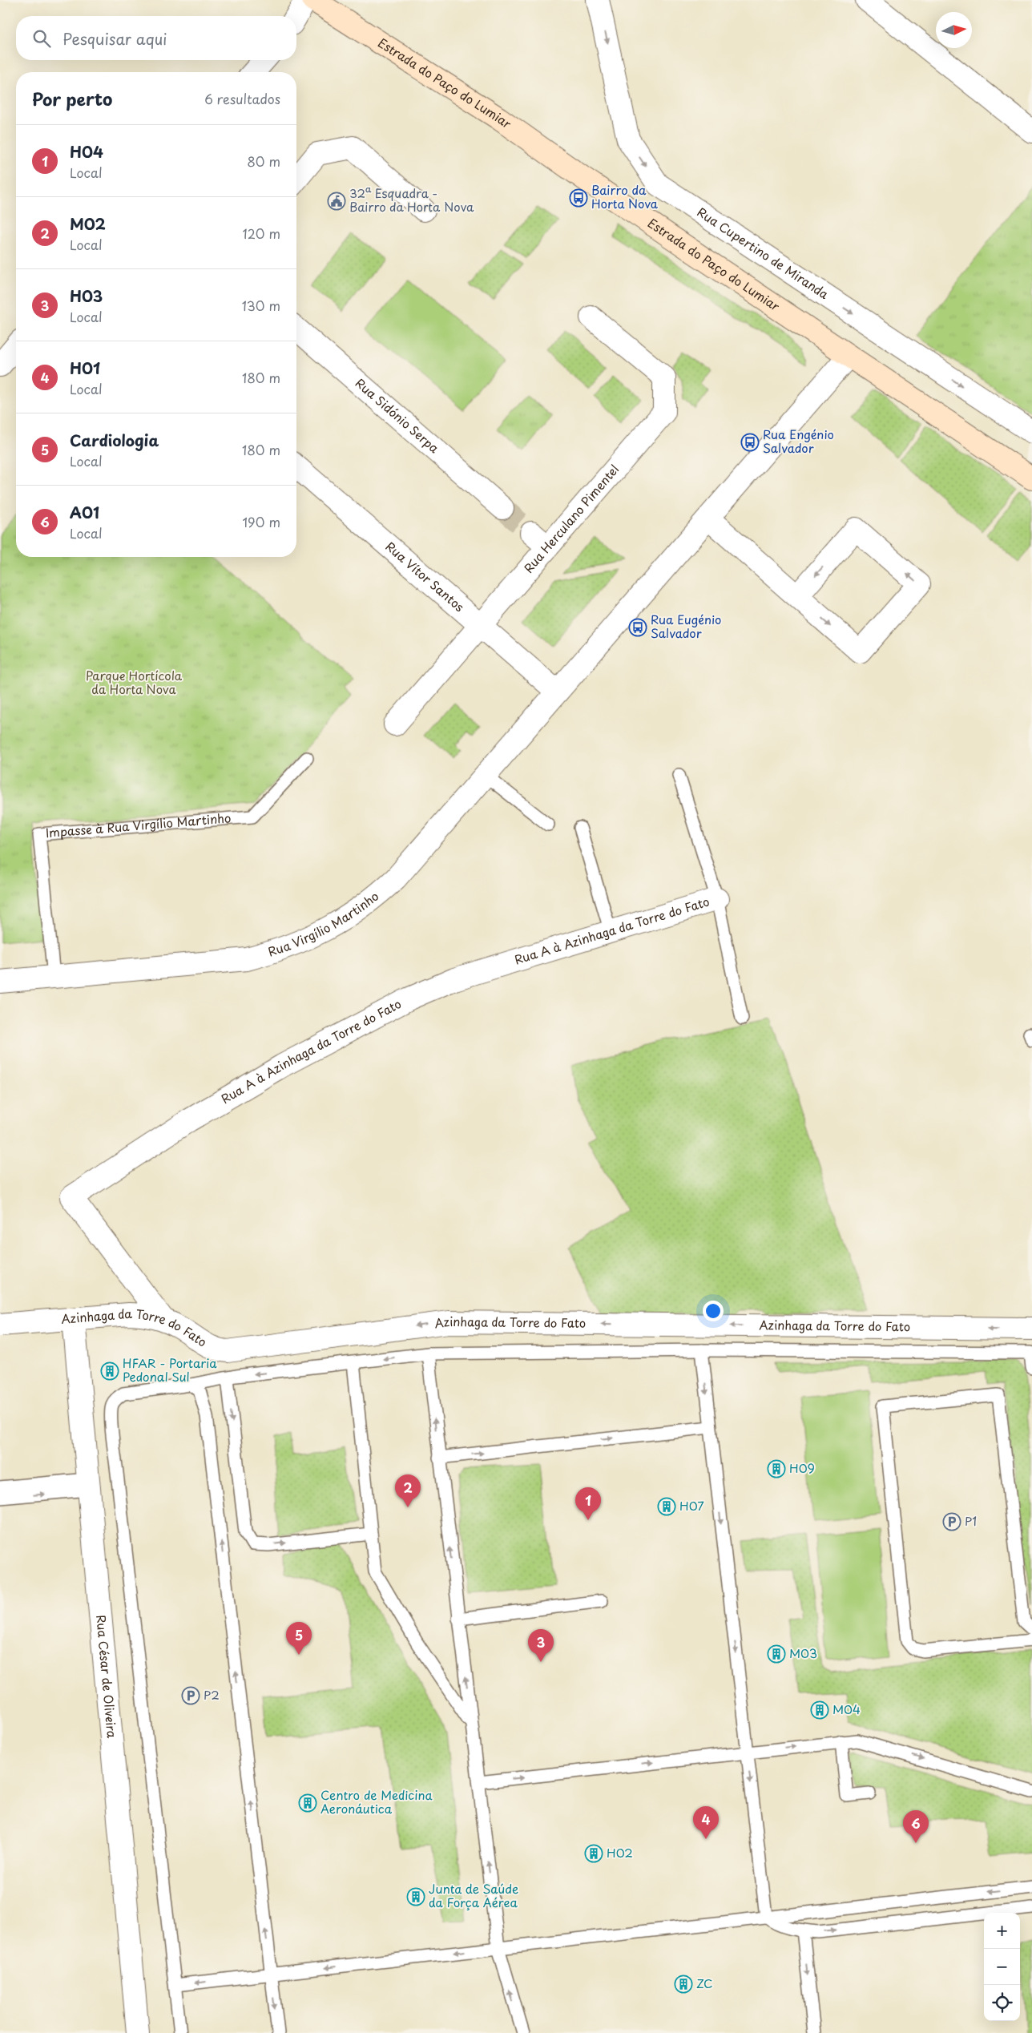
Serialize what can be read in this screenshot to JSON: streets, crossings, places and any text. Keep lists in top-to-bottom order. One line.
{"streets":{"street":["Estrada do Paço do Lumiar","Rua Cupertino de Miranda","Rua Sidónio Serpa","Rua Herculano Pimentel","Rua Vítor Santos","Rua Virgílio Martinho","Rua A à Azinhaga da Torre do Fato","Azinhaga da Torre do Fato","Rua César de Oliveira"],"lane":["Impasse à Rua Virgílio Martinho"]},"crossings":[["Rua Herculano Pimentel","Rua Vítor Santos"],["Rua Vítor Santos","Rua Virgílio Martinho"],["Impasse à Rua Virgílio Martinho","Rua Virgílio Martinho"],["Rua A à Azinhaga da Torre do Fato","Azinhaga da Torre do Fato"],["Azinhaga da Torre do Fato","Rua César de Oliveira"]],"one_way":["Rua Cupertino de Miranda","Azinhaga da Torre do Fato"],"parks":["Parque Hortícola da Horta Nova"],"places":{"bus stop":["Bairro da Horta Nova","Rua Engénio Salvador","Rua Eugénio Salvador"],"public building":["32ª Esquadra - Bairro da Horta Nova"],"building":["HFAR - Portaria Pedonal Sul","H09","H07","M03","M04","Centro de Medicina Aeronáutica","H02","Junta de Saúde da Força Aérea","ZC"],"parking":["P1","P2"]},"north":"right","page":{"search":"Pesquisar aqui","heading":["Por perto","6 resultados"],"list":[{"mark":"1","name":"H04","note":"Local","value":"80 m"},{"mark":"2","name":"M02","note":"Local","value":"120 m"},{"mark":"3","name":"H03","note":"Local","value":"130 m"},{"mark":"4","name":"H01","note":"Local","value":"180 m"},{"mark":"5","name":"Cardiologia","note":"Local","value":"180 m"},{"mark":"6","name":"A01","note":"Local","value":"190 m"}],"pins":["2","1","5","3","4","6"],"map_buttons":["+","−"]}}
